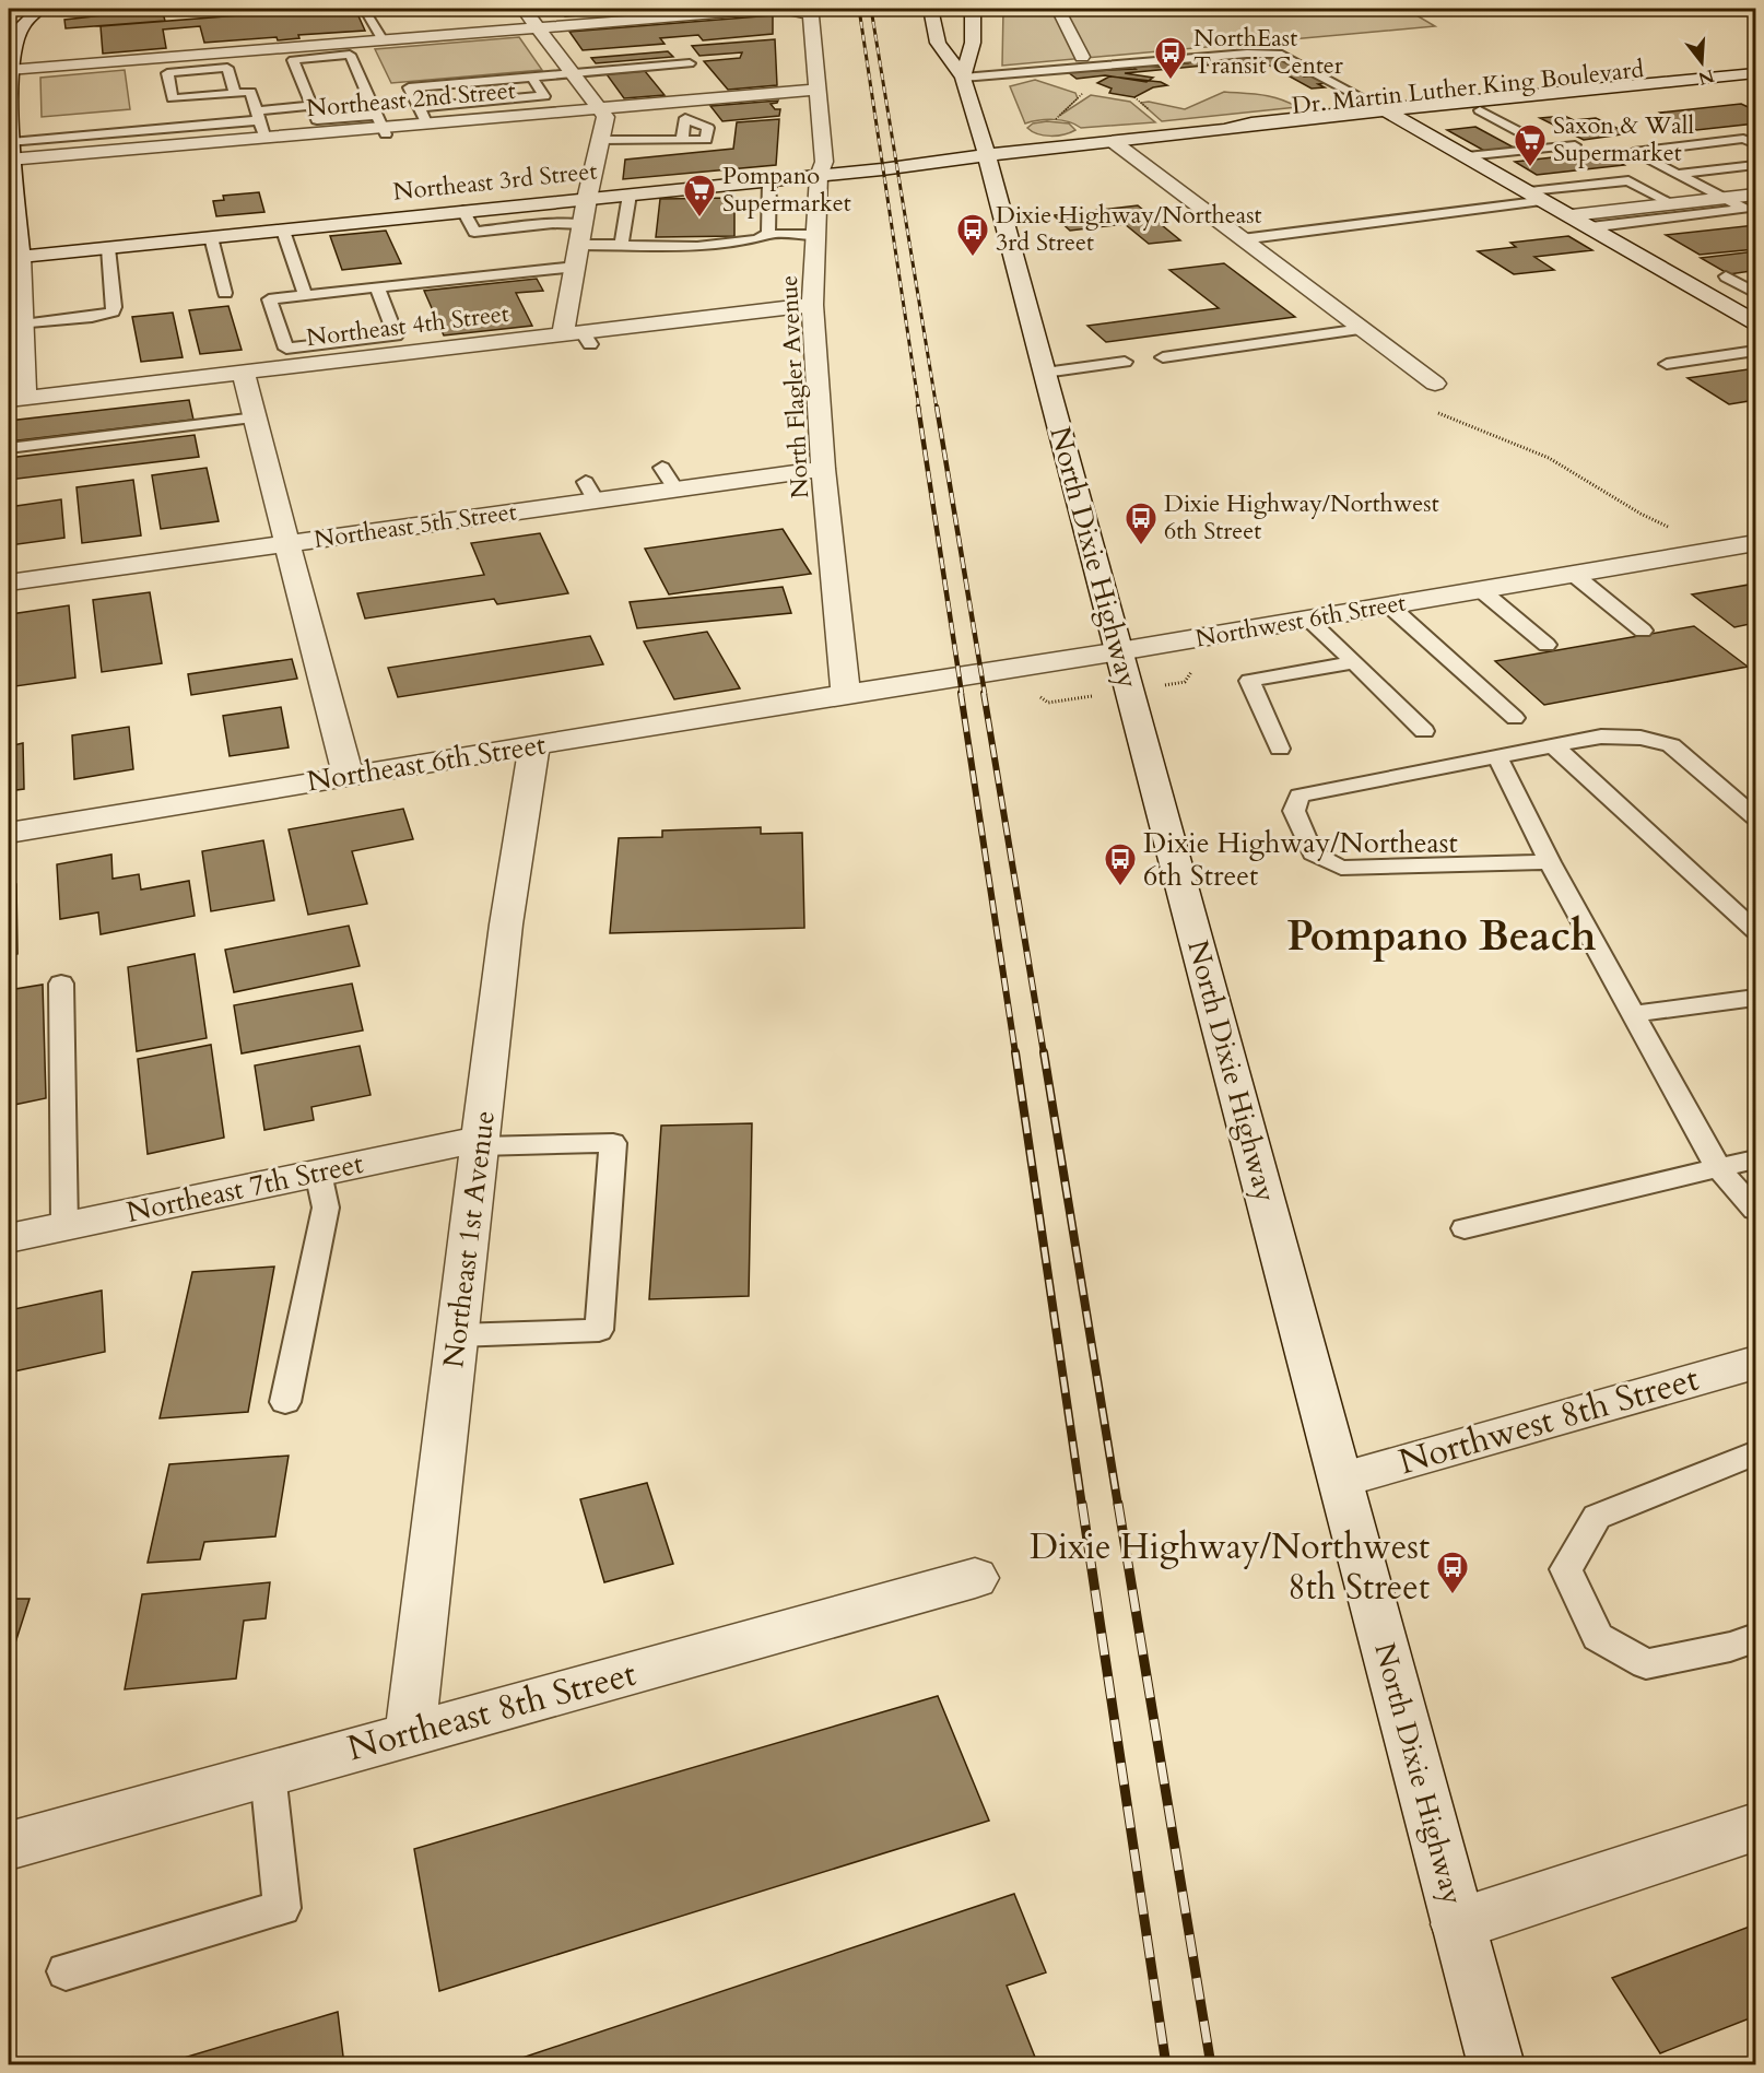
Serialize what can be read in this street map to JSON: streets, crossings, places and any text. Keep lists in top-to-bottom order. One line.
{"streets":{"street":["Dr. Martin Luther King Boulevard","Northeast 2nd Street","Northeast 3rd Street","Northeast 4th Street","North Flagler Avenue","Northeast 5th Street","North Dixie Highway","Northwest 6th Street","Northeast 6th Street","Northeast 7th Street","Northeast 1st Avenue","Northwest 8th Street","Northeast 8th Street"]},"crossings":[["Dr. Martin Luther King Boulevard","Northeast 3rd Street"],["Dr. Martin Luther King Boulevard","North Dixie Highway"],["Northeast 2nd Street","North Flagler Avenue"],["Northeast 3rd Street","North Flagler Avenue"],["Northeast 3rd Street","North Dixie Highway"],["Northeast 4th Street","North Flagler Avenue"],["North Flagler Avenue","Northeast 5th Street"],["North Flagler Avenue","Northwest 6th Street"],["North Flagler Avenue","Northeast 6th Street"],["North Dixie Highway","Northwest 6th Street"],["North Dixie Highway","Northwest 8th Street"],["Northwest 6th Street","Northeast 6th Street"],["Northeast 6th Street","Northeast 1st Avenue"],["Northeast 7th Street","Northeast 1st Avenue"],["Northeast 1st Avenue","Northeast 8th Street"]],"districts":["Pompano Beach"],"places":{"bus stop":["NorthEast Transit Center","Dixie Highway/Northeast 3rd Street","Dixie Highway/Northwest 6th Street","Dixie Highway/Northeast 6th Street","Dixie Highway/Northwest 8th Street"],"supermarket":["Saxon & Wall Supermarket","Pompano Supermarket"]},"north":"bottom"}
